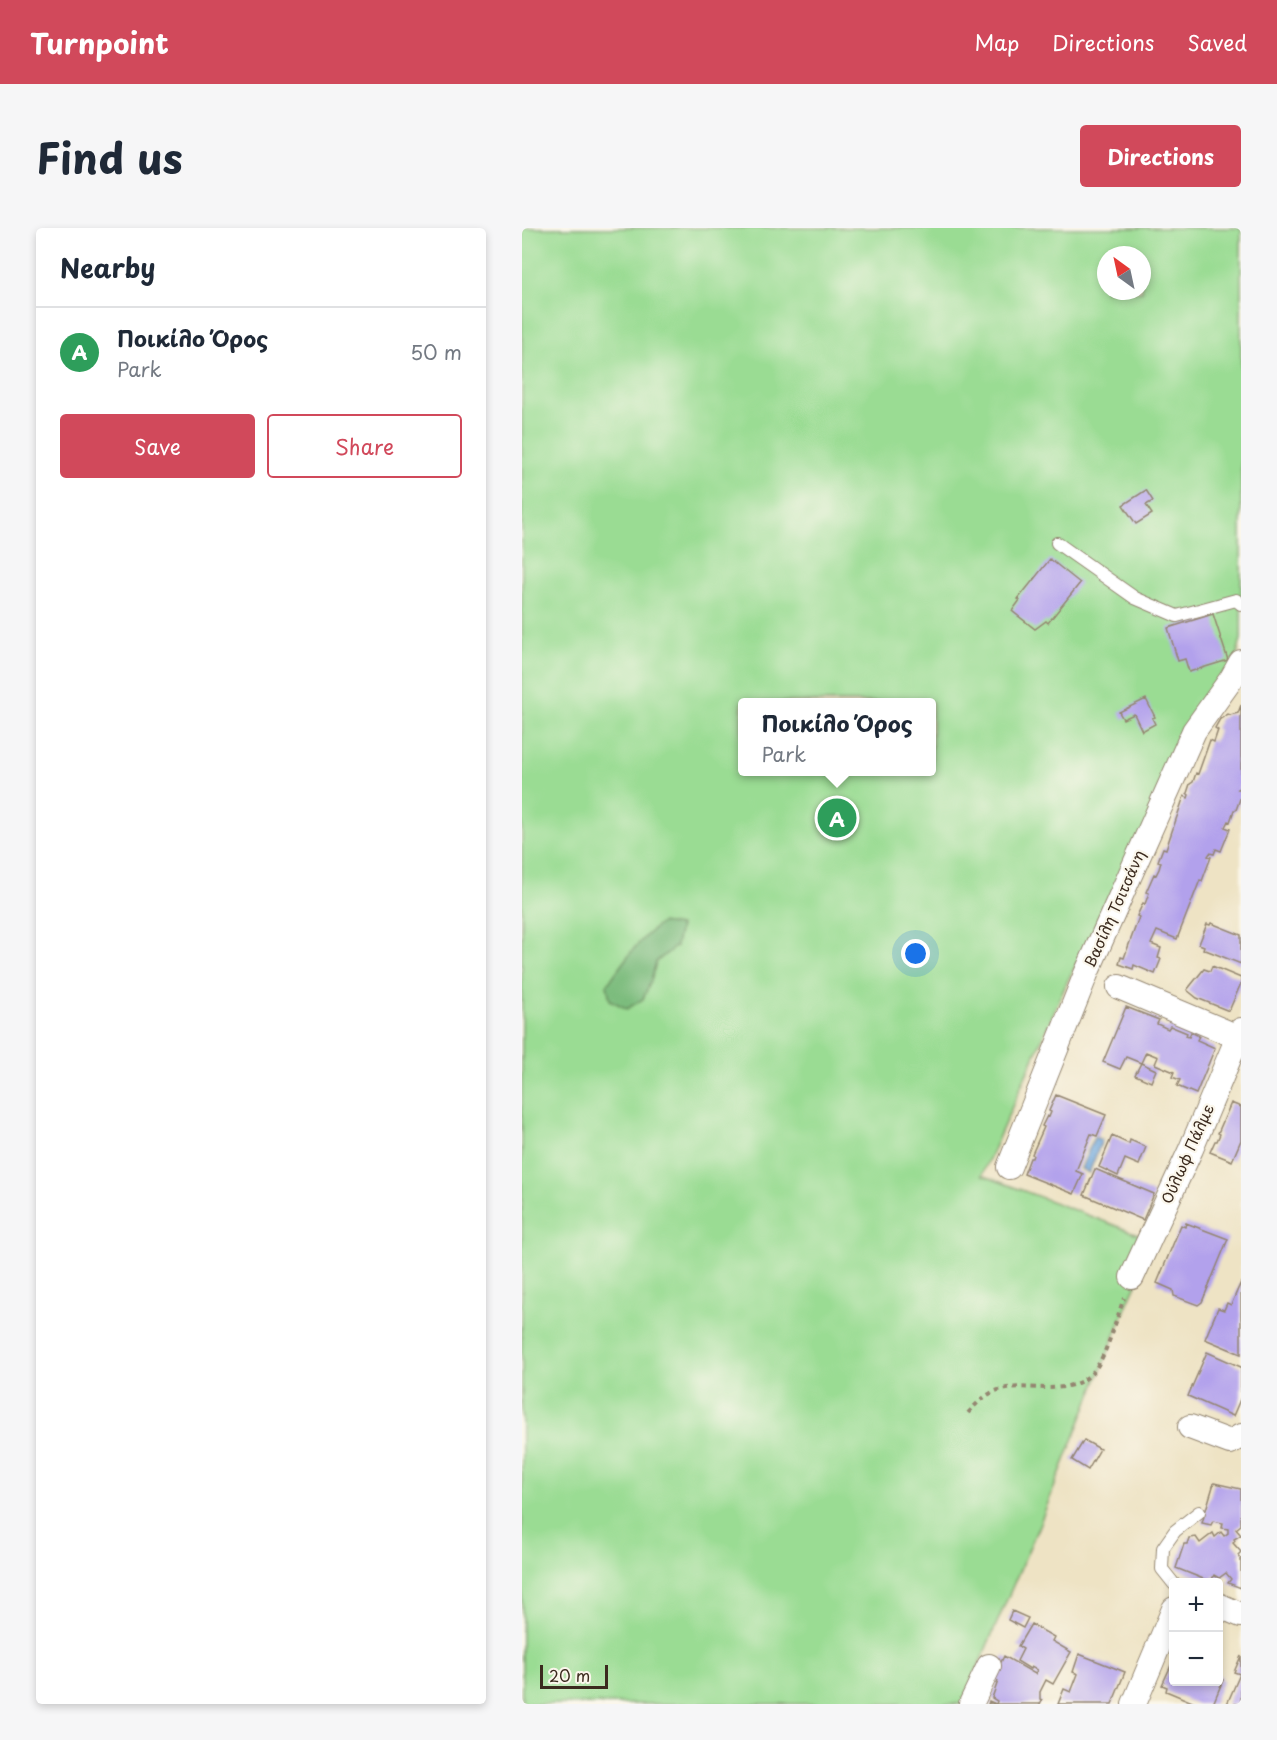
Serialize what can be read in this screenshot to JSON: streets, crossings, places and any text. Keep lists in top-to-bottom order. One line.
{"streets":{"street":["Βασίλη Τσιτσάνη","Ούλωφ Πάλμε"]},"scale_bar":"20 m","north":"top left","page":{"header":"Turnpoint","nav":["Map","Directions","Saved"],"title":"Find us","buttons":["Directions",["Save","Share"]],"heading":"Nearby","list":[{"mark":"A","name":"Ποικίλο Όρος","note":"Park","value":"50 m"}],"popup":["Ποικίλο Όρος","Park"],"pins":"A","map_buttons":["+","−"],"scale":"20 m"}}
